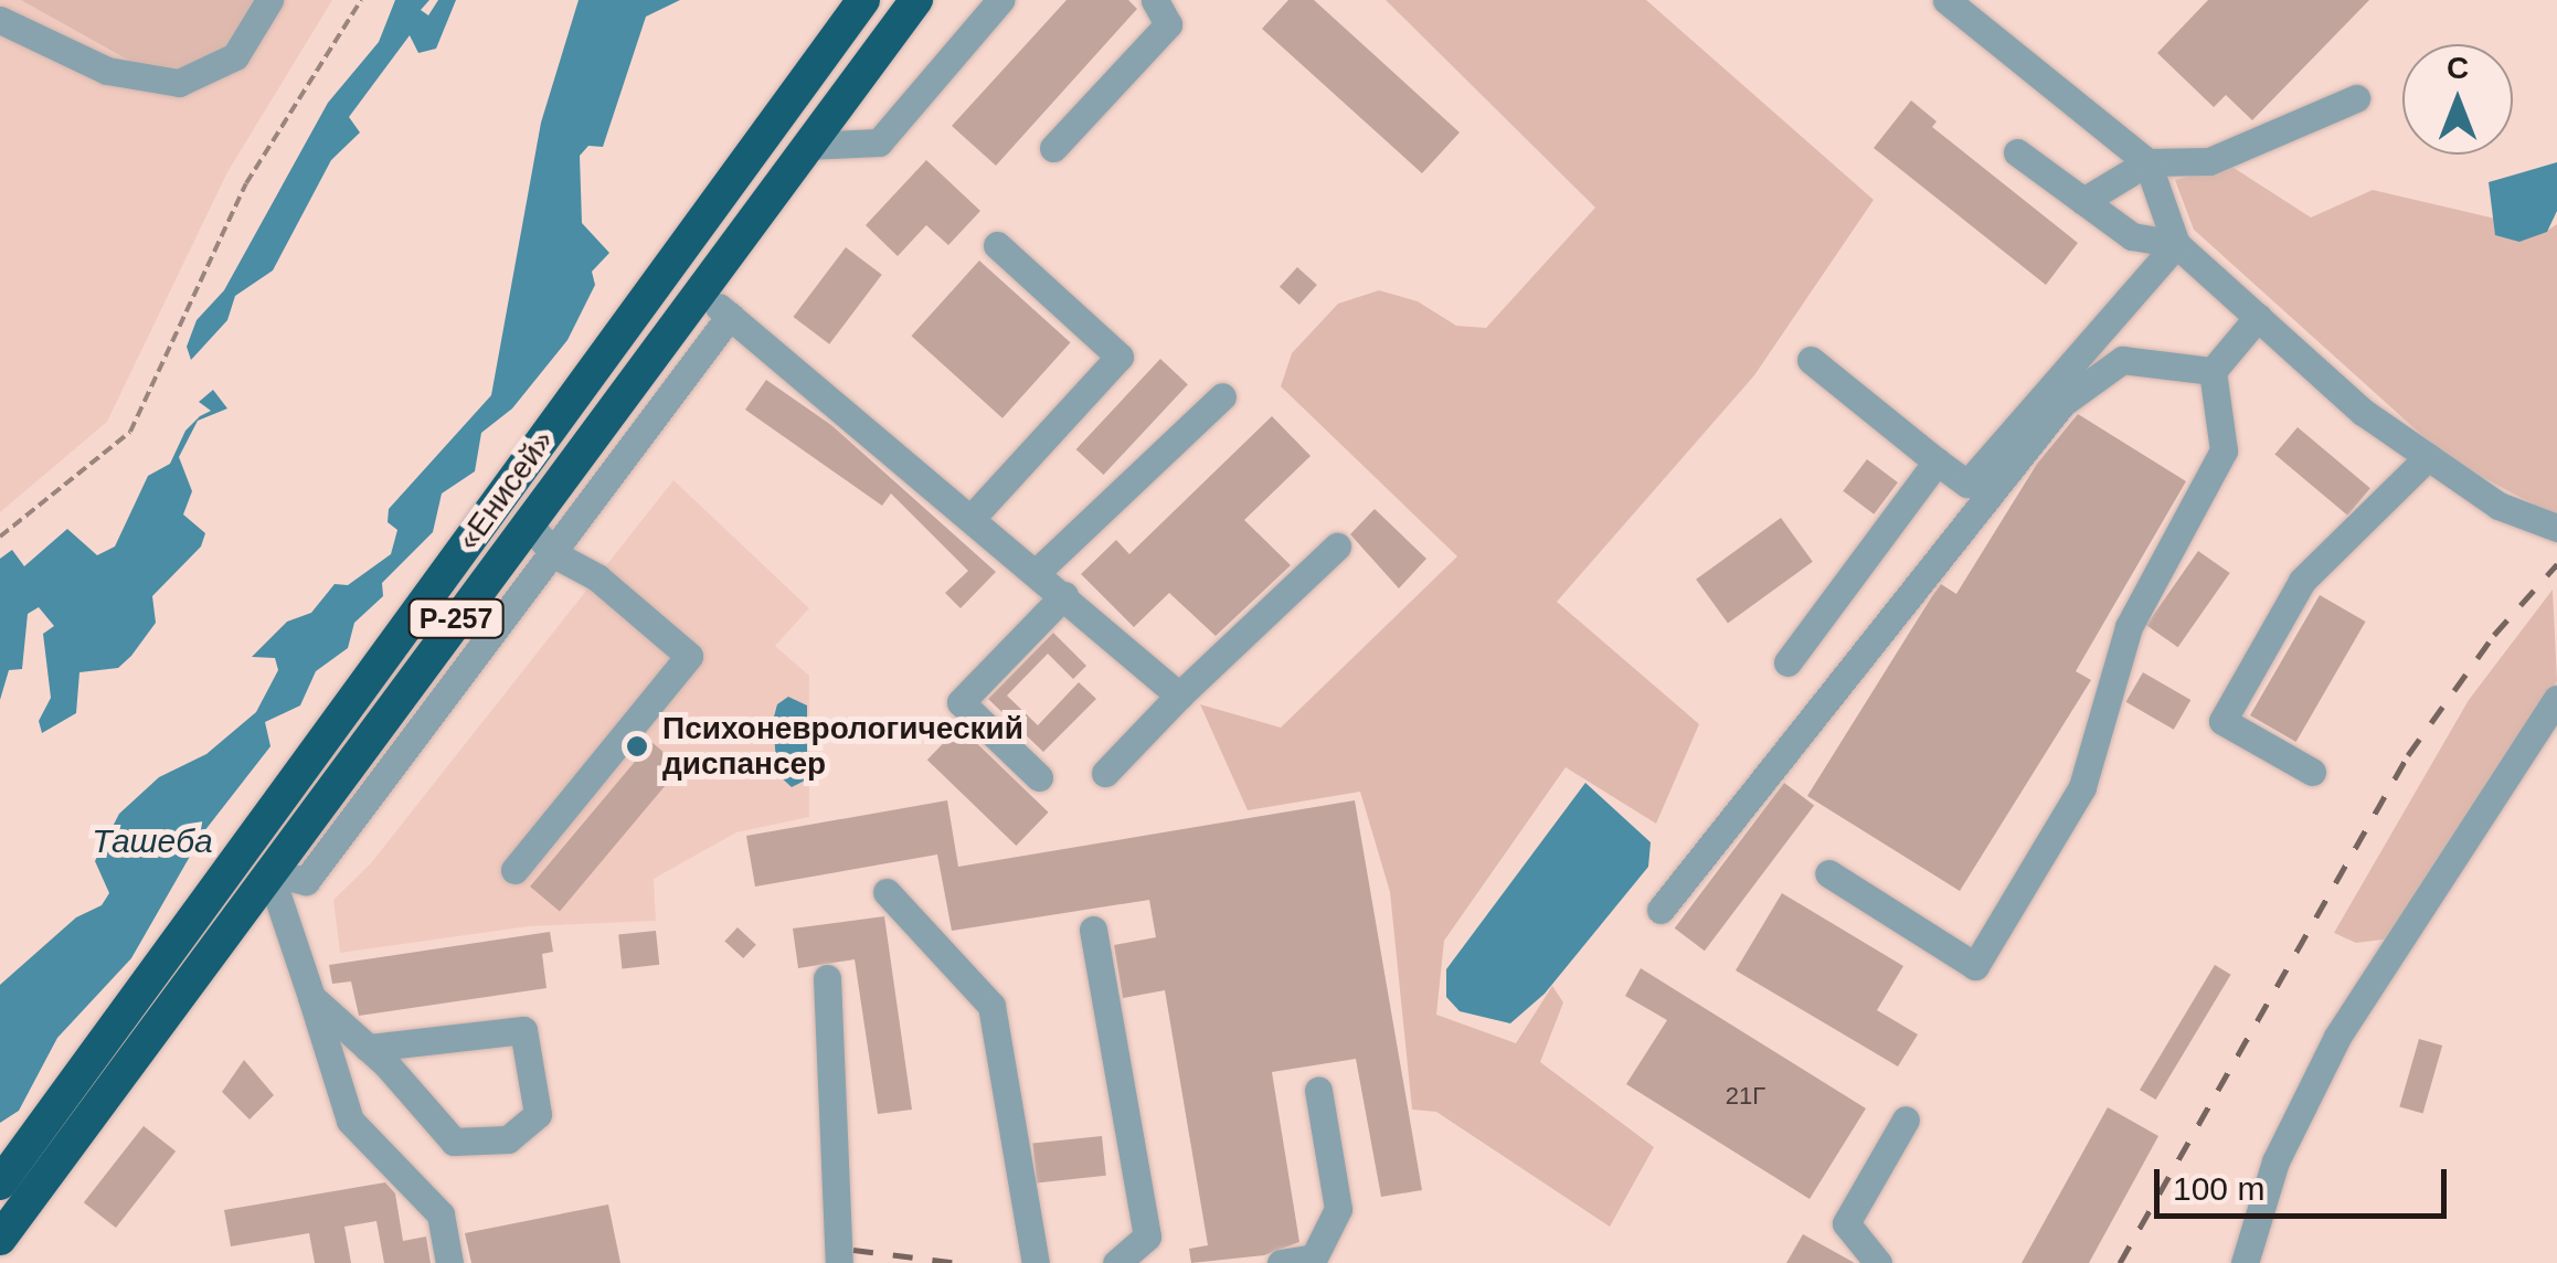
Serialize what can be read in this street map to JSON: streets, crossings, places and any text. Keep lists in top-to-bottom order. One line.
{"streets":{"highway":["«Енисей»","Р-257"]},"water":["Ташеба"],"places":["Психоневрологический диспансер"],"house_numbers":["21Г"],"scale_bar":"100 m","north":"top"}
